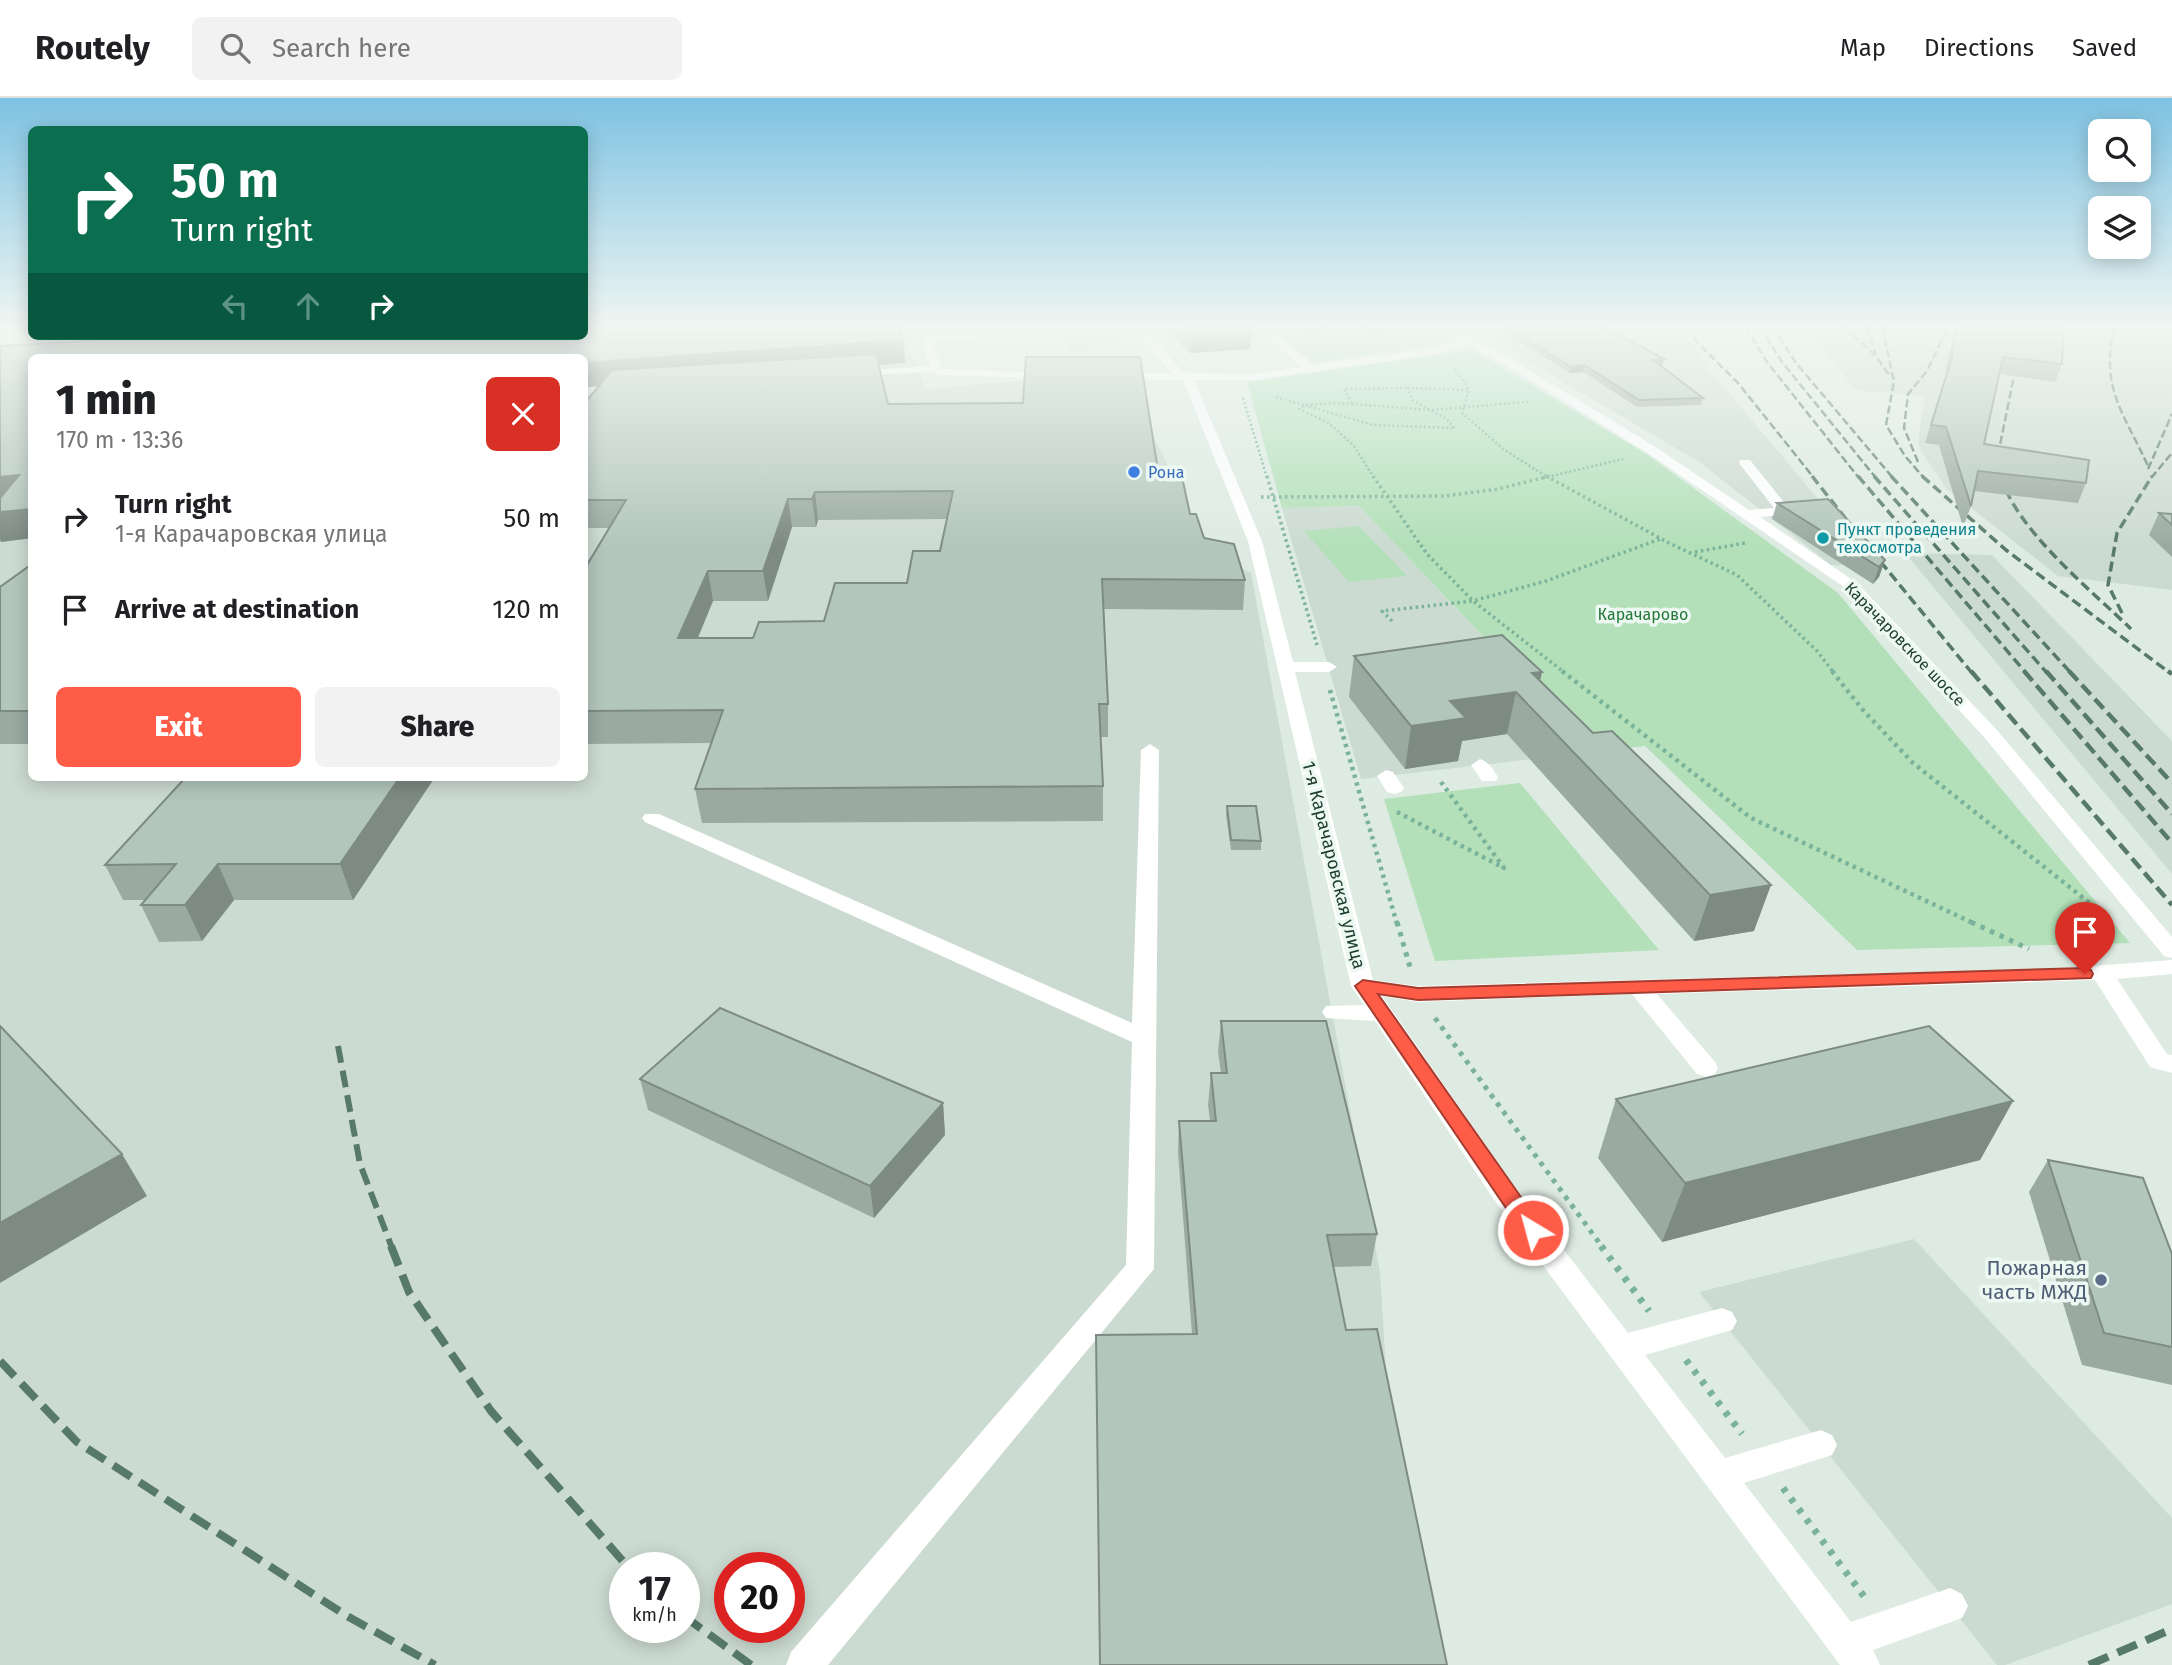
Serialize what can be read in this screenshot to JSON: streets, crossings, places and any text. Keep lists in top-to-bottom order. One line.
{"streets":{"street":["Карачаровское шоссе","1-я Карачаровская улица"]},"parks":["Карачарово"],"places":["Рона","Пункт проведения техосмотра","Пожарная часть МЖД"],"page":{"header":"Routely","search":"Search here","nav":["Map","Directions","Saved"],"turn":["50 m","Turn right"],"heading":["1 min","170 m · 13:36"],"list":[{"name":"Turn right","note":"1-я Карачаровская улица","value":"50 m"},{"name":"Arrive at destination","value":"120 m"}],"buttons":["Exit","Share"],"speed":"17 km/h","limit":"20"}}
